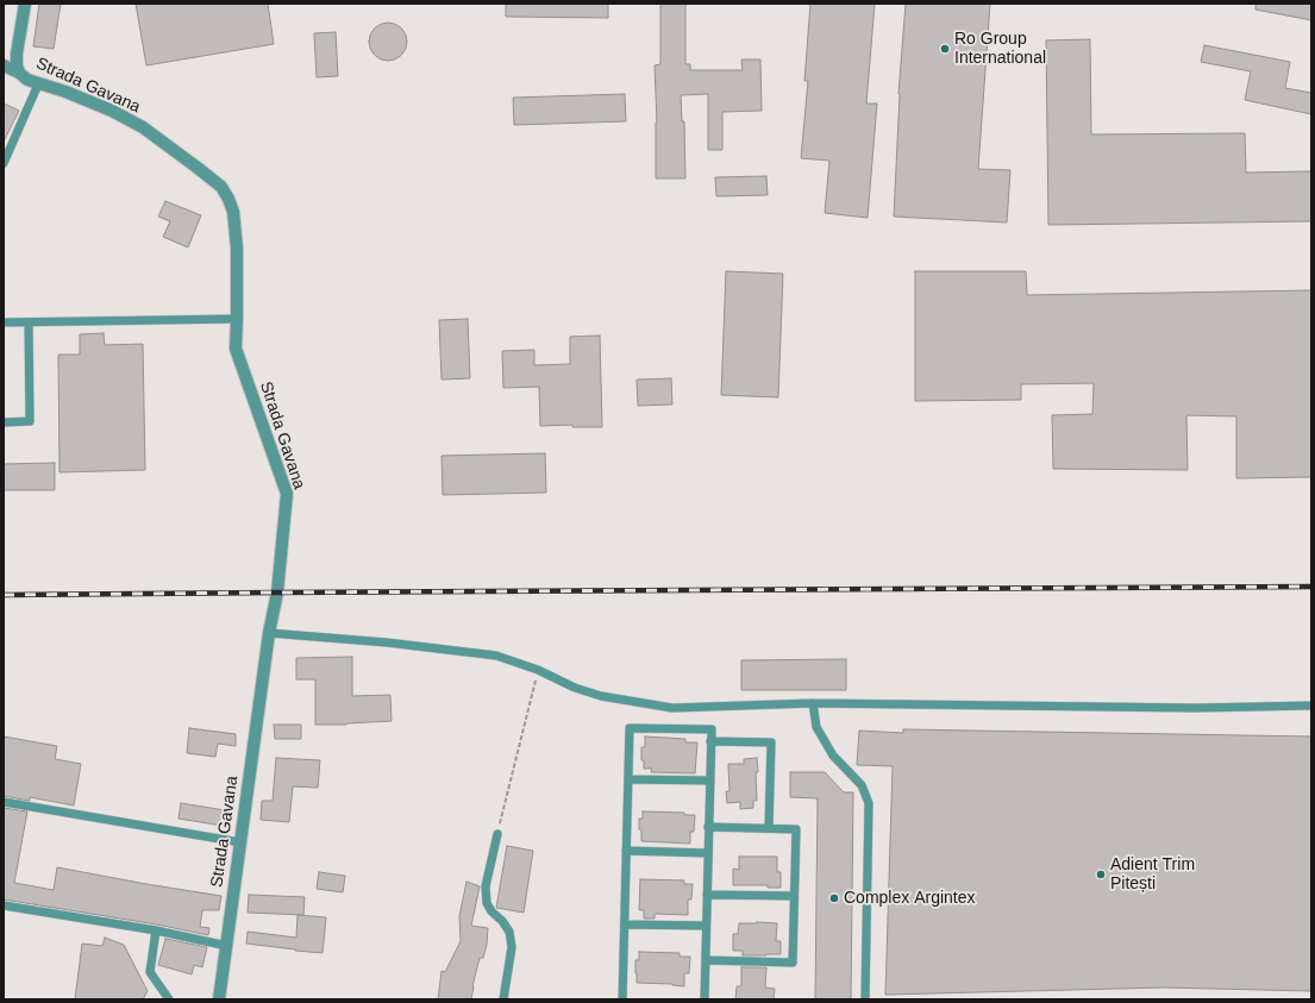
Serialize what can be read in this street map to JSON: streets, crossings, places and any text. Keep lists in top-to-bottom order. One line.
{"streets":{"street":["Strada Gavana"]},"places":["Ro Group International","Adient Trim Pitești","Complex Argintex"]}
